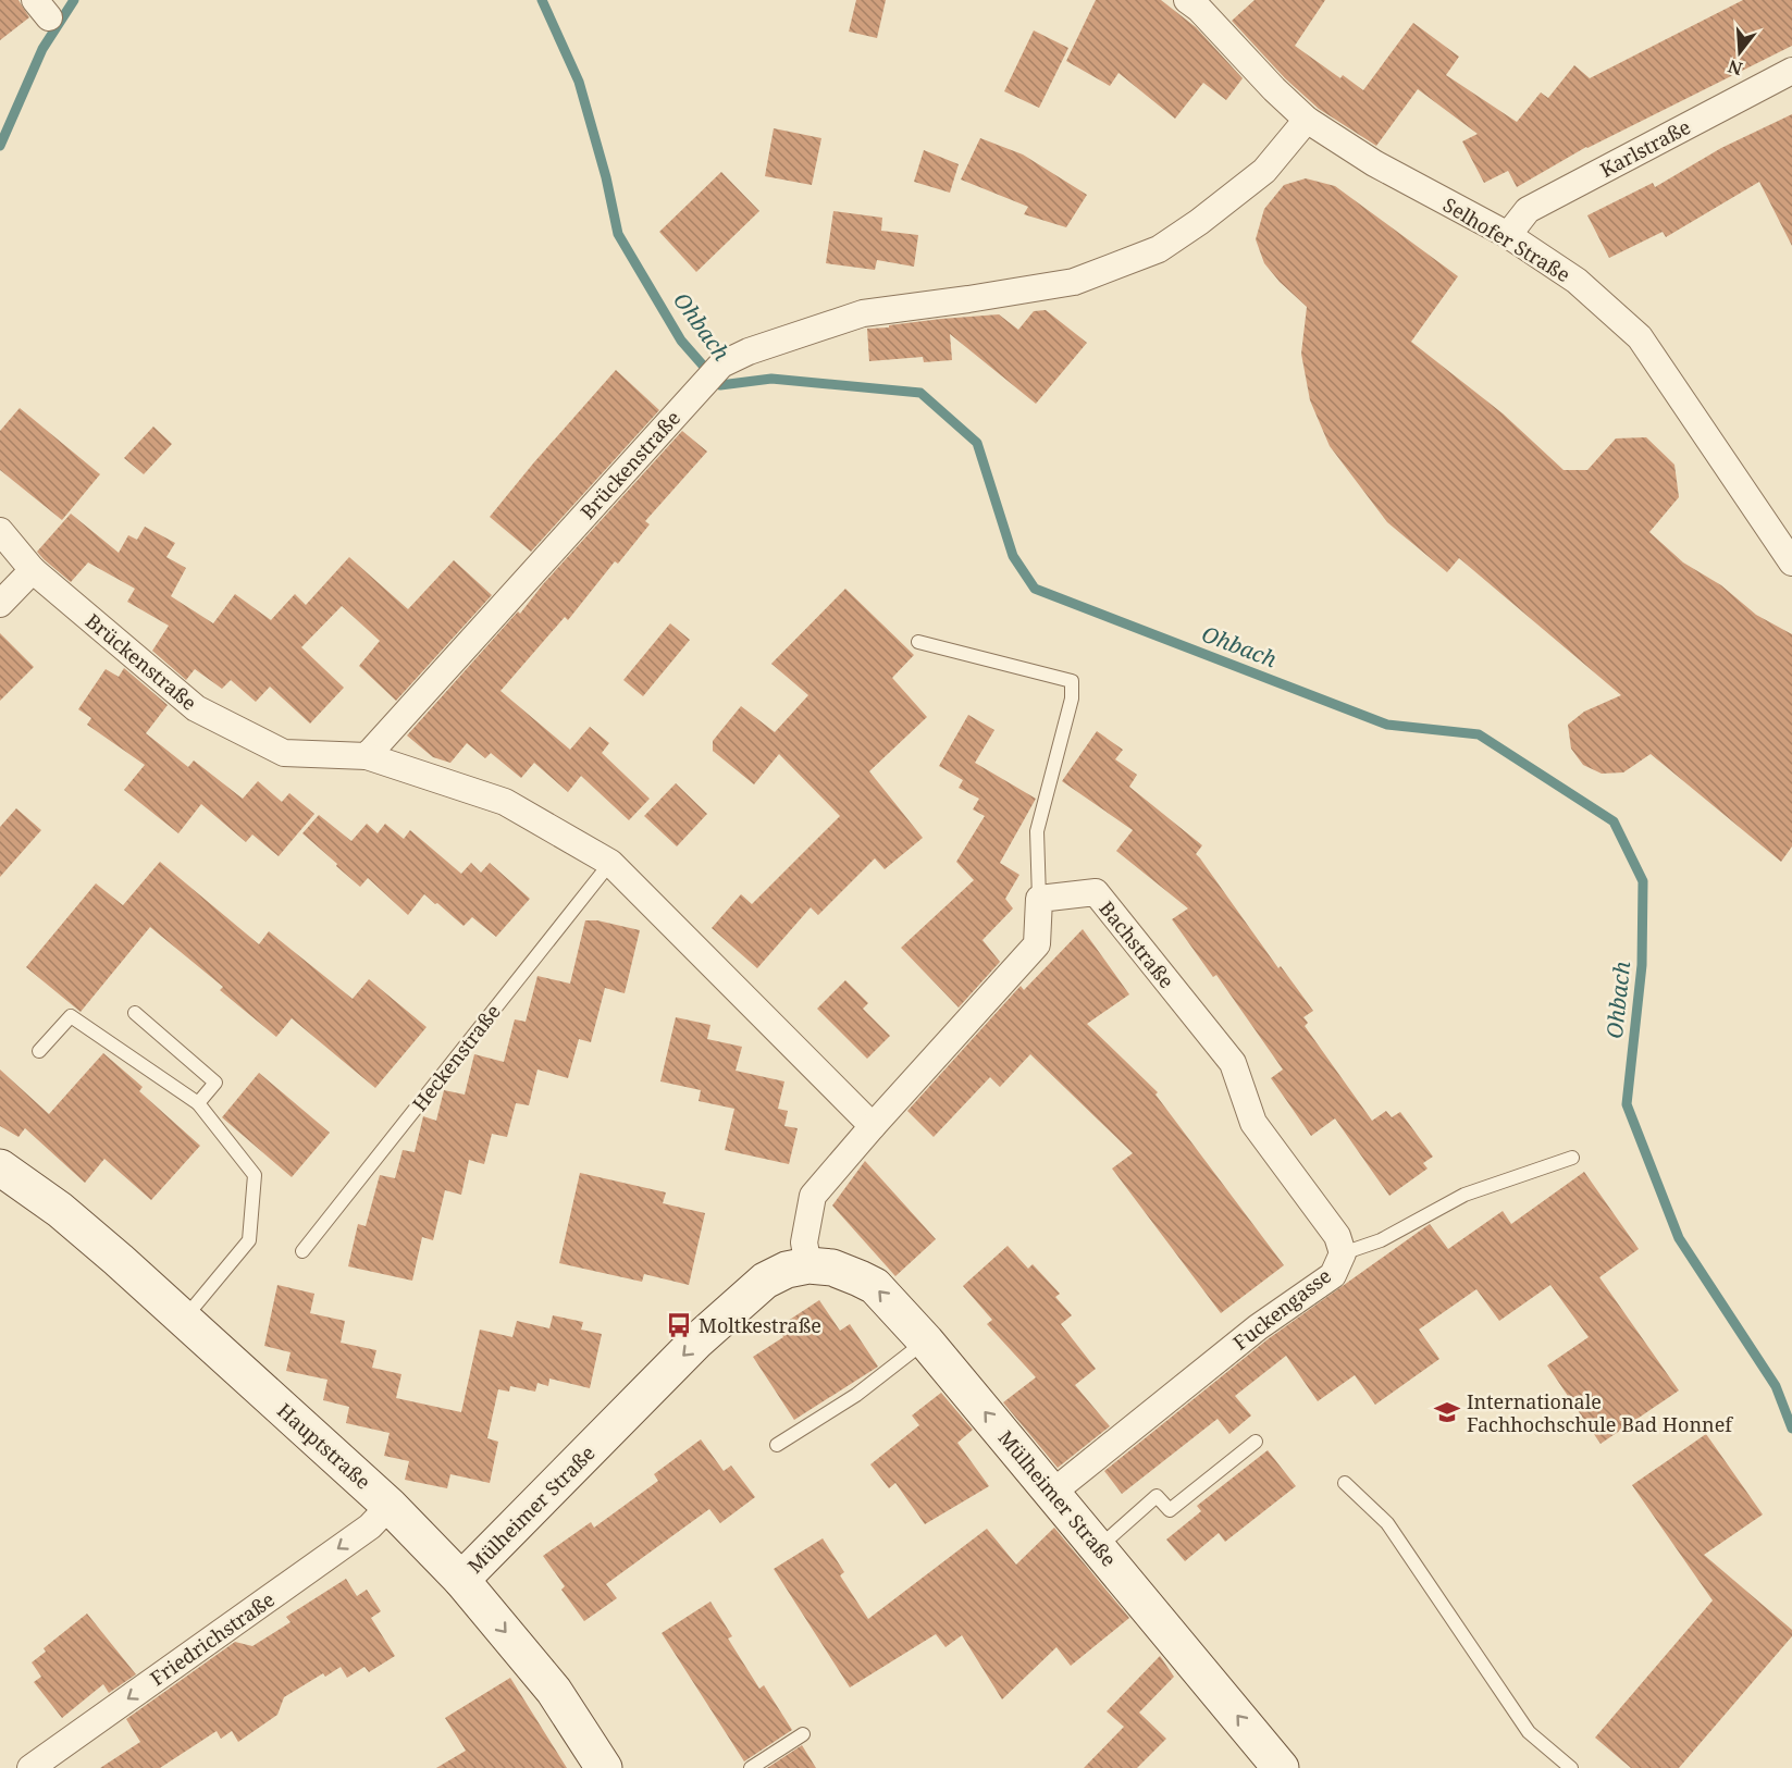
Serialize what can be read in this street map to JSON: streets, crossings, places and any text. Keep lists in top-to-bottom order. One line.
{"streets":{"main road":["Hauptstraße","Mülheimer Straße"],"street":["Karlstraße","Selhofer Straße","Brückenstraße","Bachstraße","Fuckengasse","Friedrichstraße"],"lane":["Heckenstraße"]},"crossings":[["Karlstraße","Selhofer Straße"],["Selhofer Straße","Brückenstraße"],["Bachstraße","Fuckengasse"],["Fuckengasse","Mülheimer Straße"],["Hauptstraße","Mülheimer Straße"],["Hauptstraße","Friedrichstraße"]],"one_way":["Friedrichstraße"],"water":["Ohbach"],"places":{"bus stop":["Moltkestraße"],"school or university":["Internationale Fachhochschule Bad Honnef"]},"north":"bottom"}
